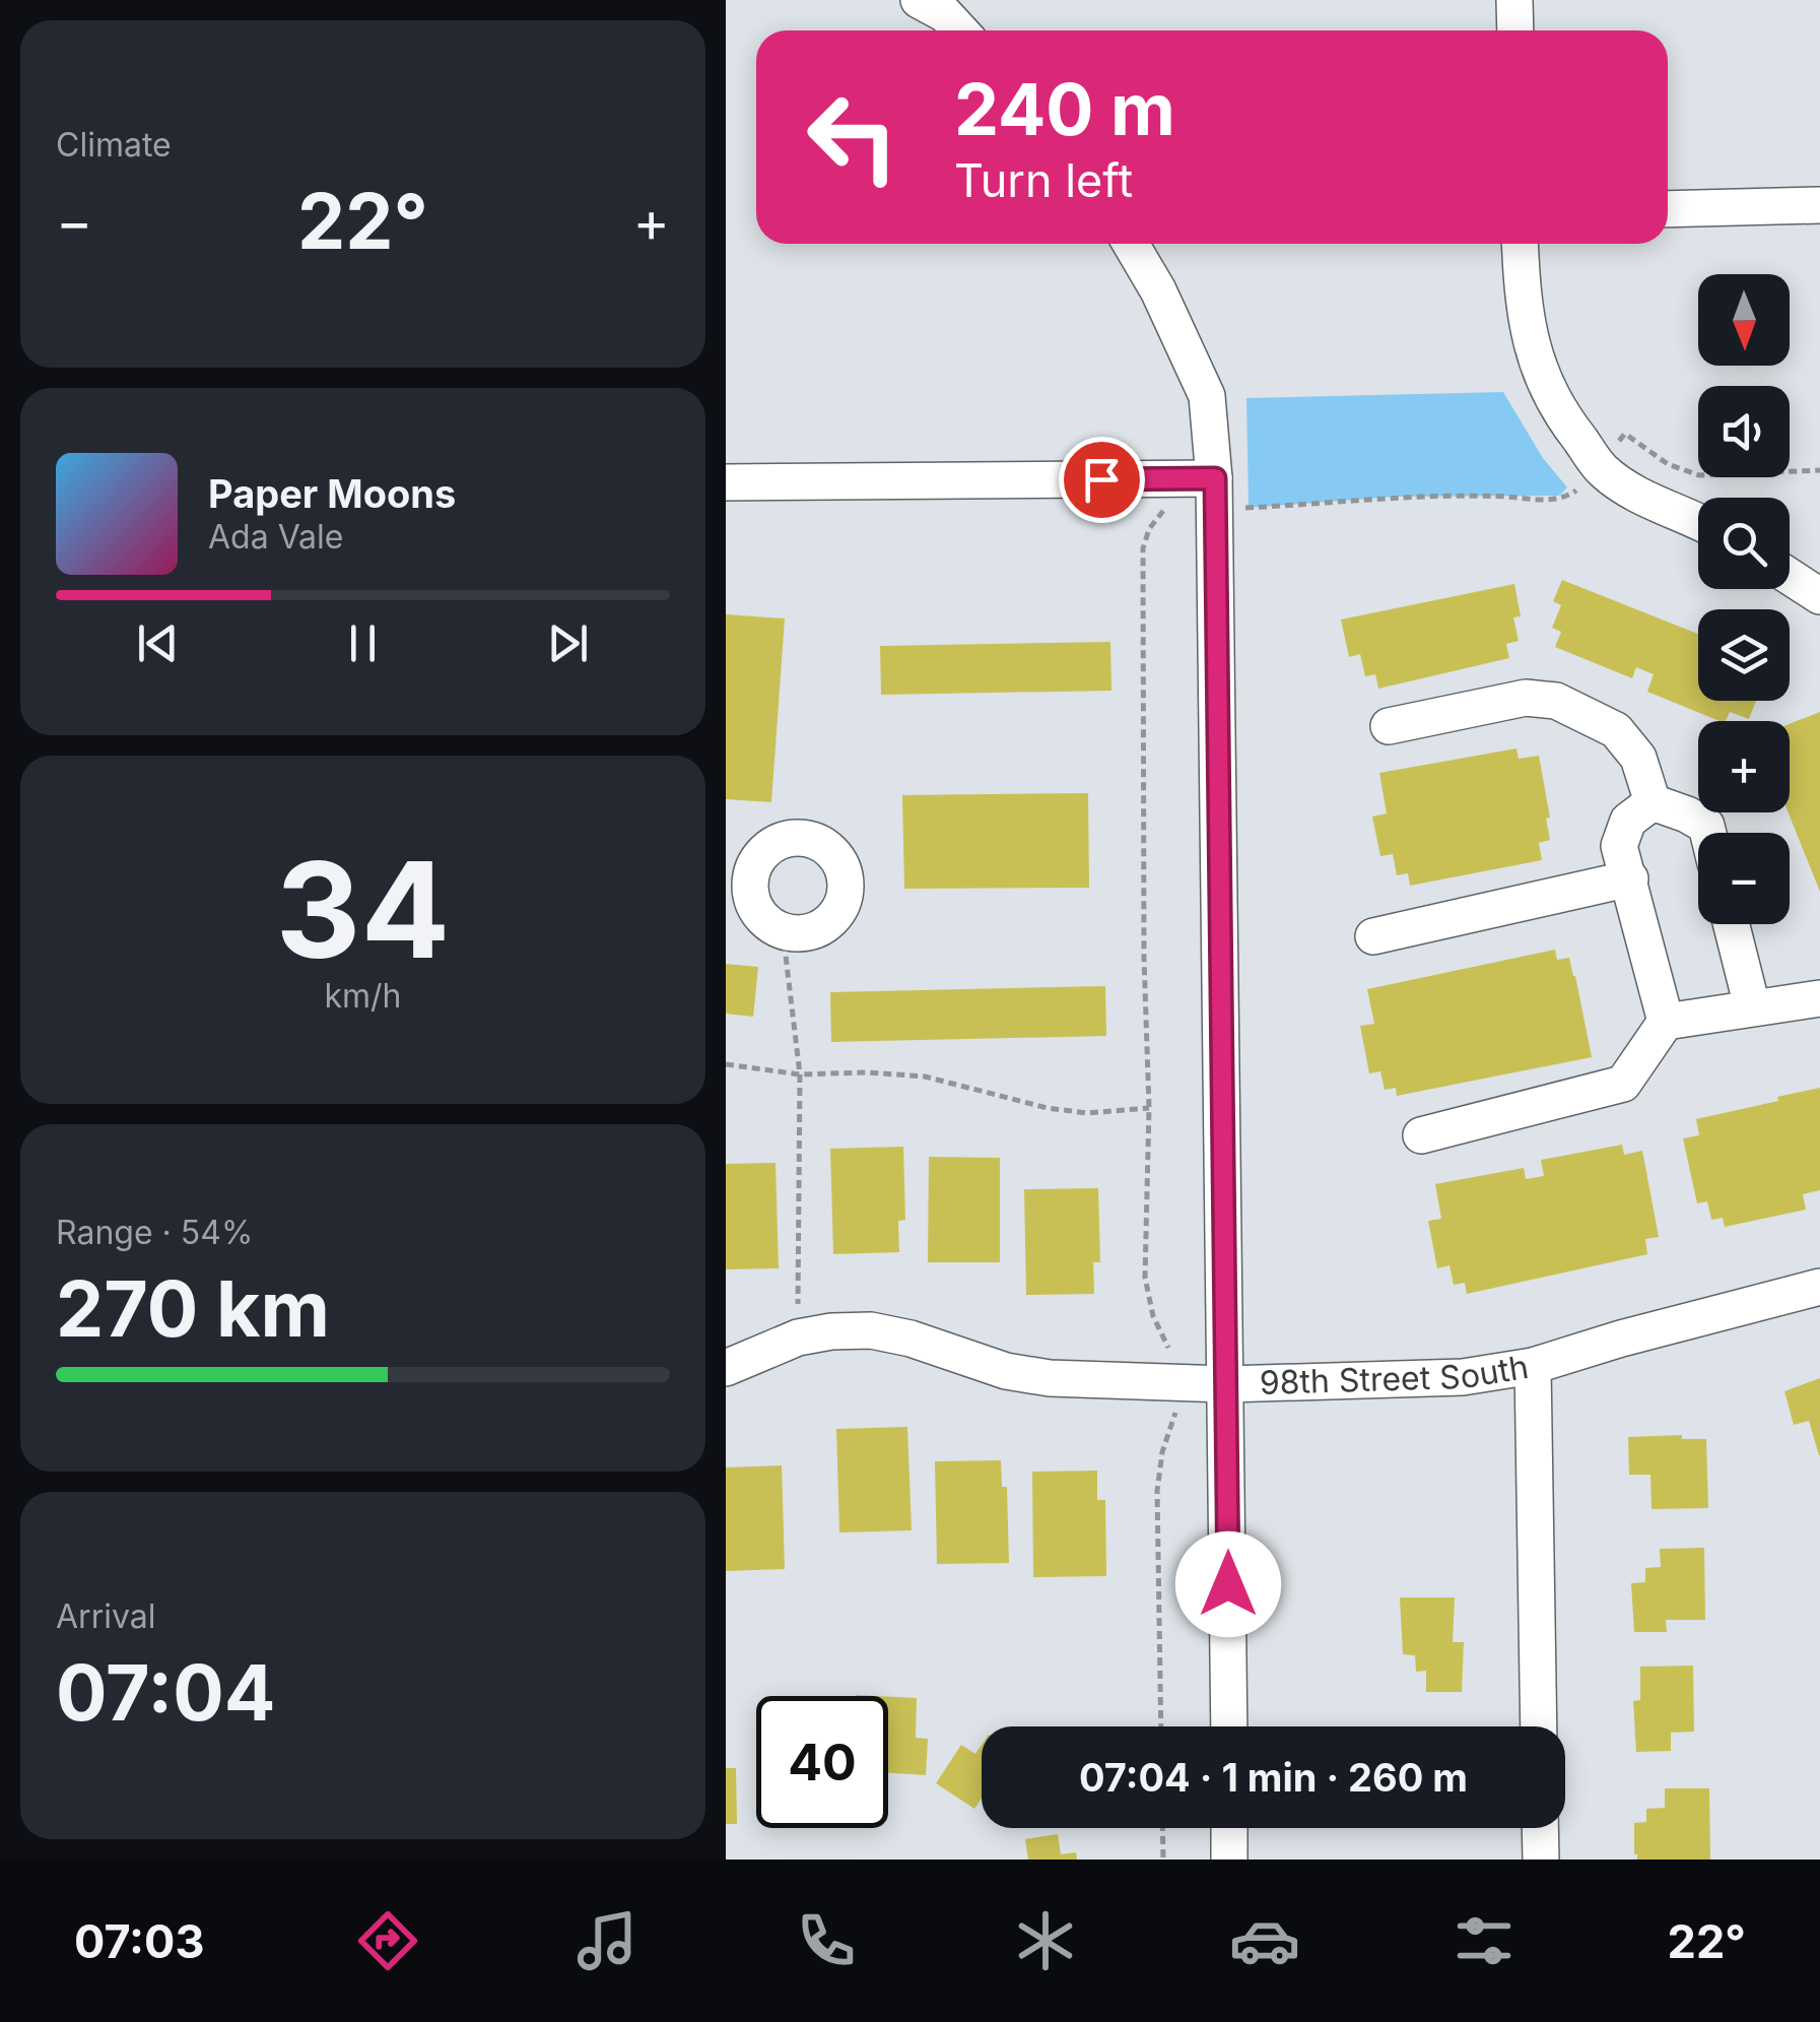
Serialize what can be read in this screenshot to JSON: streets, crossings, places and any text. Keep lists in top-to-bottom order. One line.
{"streets":{"street":["98th Street South"]},"north":"bottom","page":{"tile":["Climate",["34","km/h"],["Range · 54%","270 km"],["Arrival","07:04"]],"turn":["240 m","Turn left"],"heat":["−","22°","+"],"map_buttons":["+","−"],"song":["Paper Moons","Ada Vale"],"limit":"40","trip":"07:04 · 1 min · 260 m","tabs":["07:03","22°"]}}
